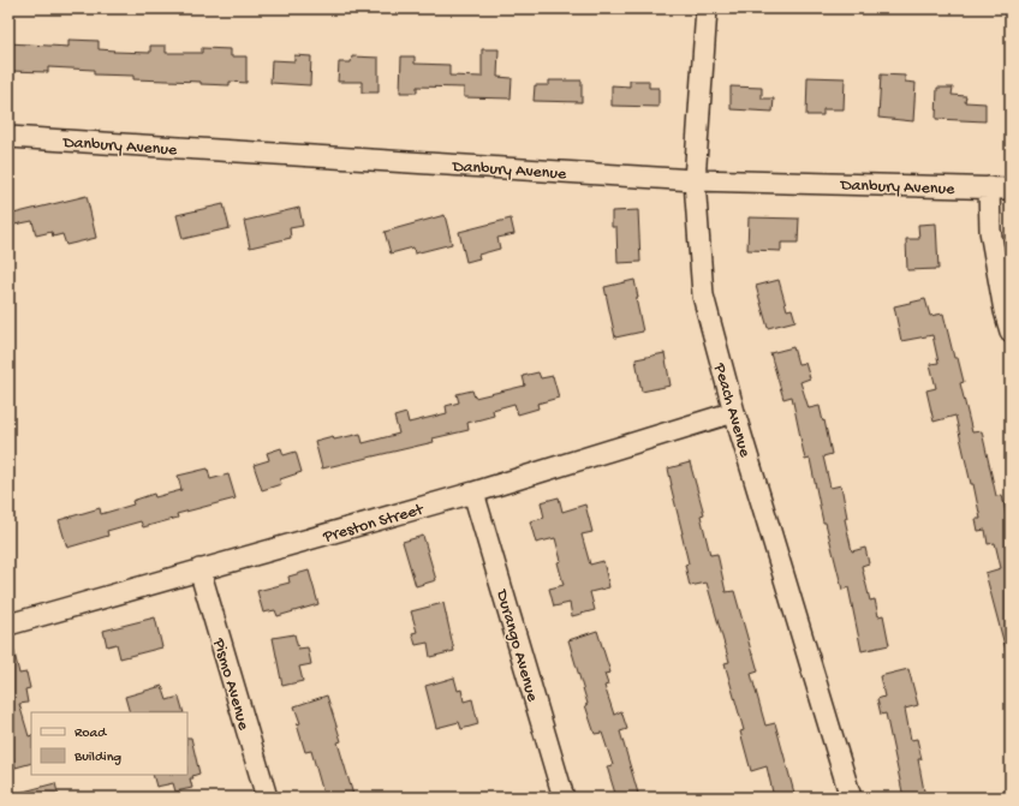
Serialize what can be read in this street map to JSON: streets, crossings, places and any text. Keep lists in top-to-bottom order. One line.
{"streets":{"street":["Danbury Avenue","Peach Avenue","Preston Street","Durango Avenue","Pismo Avenue"]},"crossings":[["Danbury Avenue","Peach Avenue"],["Peach Avenue","Preston Street"],["Preston Street","Durango Avenue"],["Preston Street","Pismo Avenue"]],"legend":["Road","Building"]}
